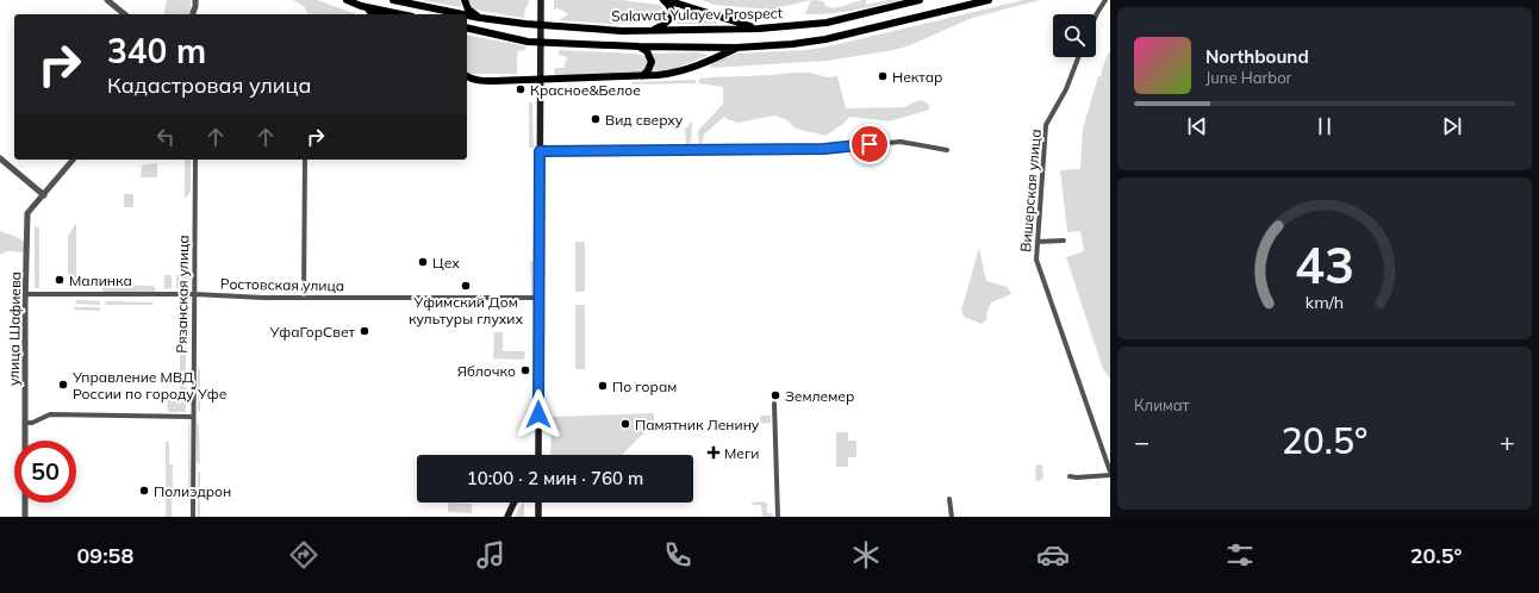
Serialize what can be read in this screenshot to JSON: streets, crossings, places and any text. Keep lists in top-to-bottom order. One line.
{"streets":{"main road":["Salawat Yulayev Prospect"],"street":["Вишерская улица","Ростовская улица","Рязанская улица","улица Шафиева"]},"crossings":[["Ростовская улица","Рязанская улица"],["Ростовская улица","улица Шафиева"]],"places":{"other":["Нектар","Красное&Белое","Вид сверху","Цех","Малинка","Уфимский Дом культуры глухих","УфаГорСвет","Яблочко","Управление МВД России по городу Уфе","По горам","Землемер","Памятник Ленину","Полиэдрон"],"health":["Меги"]},"page":{"turn":["340 m","Кадастровая улица"],"song":["Northbound","June Harbor"],"tile":"Климат","heat":["−","20.5°","+"],"limit":"50","trip":"10:00 · 2 мин · 760 m","tabs":["09:58","20.5°"],"gauge":["43","km/h"]}}
